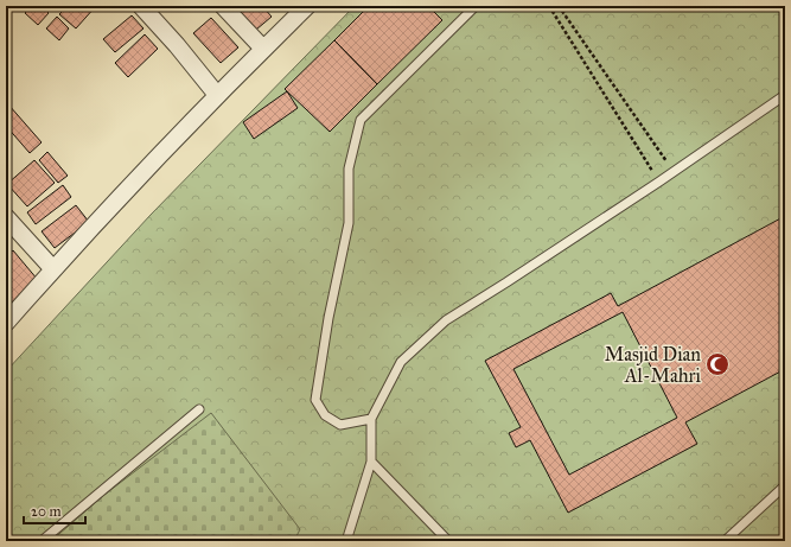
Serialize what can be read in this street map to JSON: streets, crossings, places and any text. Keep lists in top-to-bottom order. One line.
{"places":{"mosque":["Masjid Dian Al-Mahri"]},"scale_bar":"20 m"}
